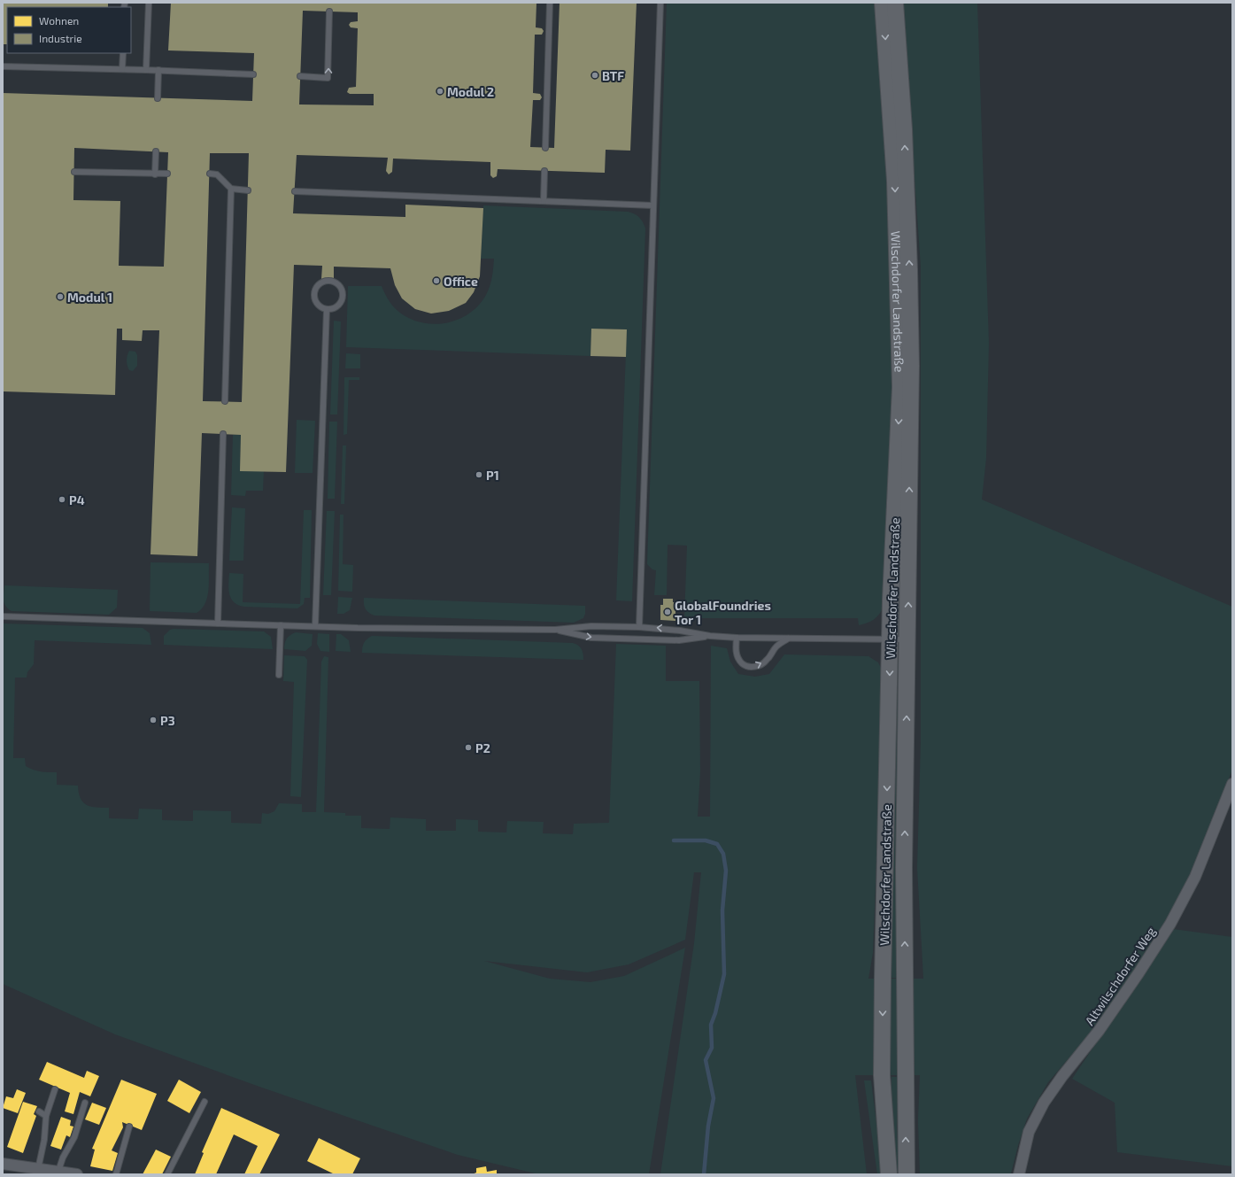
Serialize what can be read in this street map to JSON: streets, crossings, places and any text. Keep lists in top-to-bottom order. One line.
{"streets":{"main road":["Wilschdorfer Landstraße"],"street":["Altwilschdorfer Weg"]},"places":["BTF","Modul 2","Office","Modul 1","P1","P4","GlobalFoundries Tor 1","P3","P2"],"legend":["Wohnen","Industrie"]}
